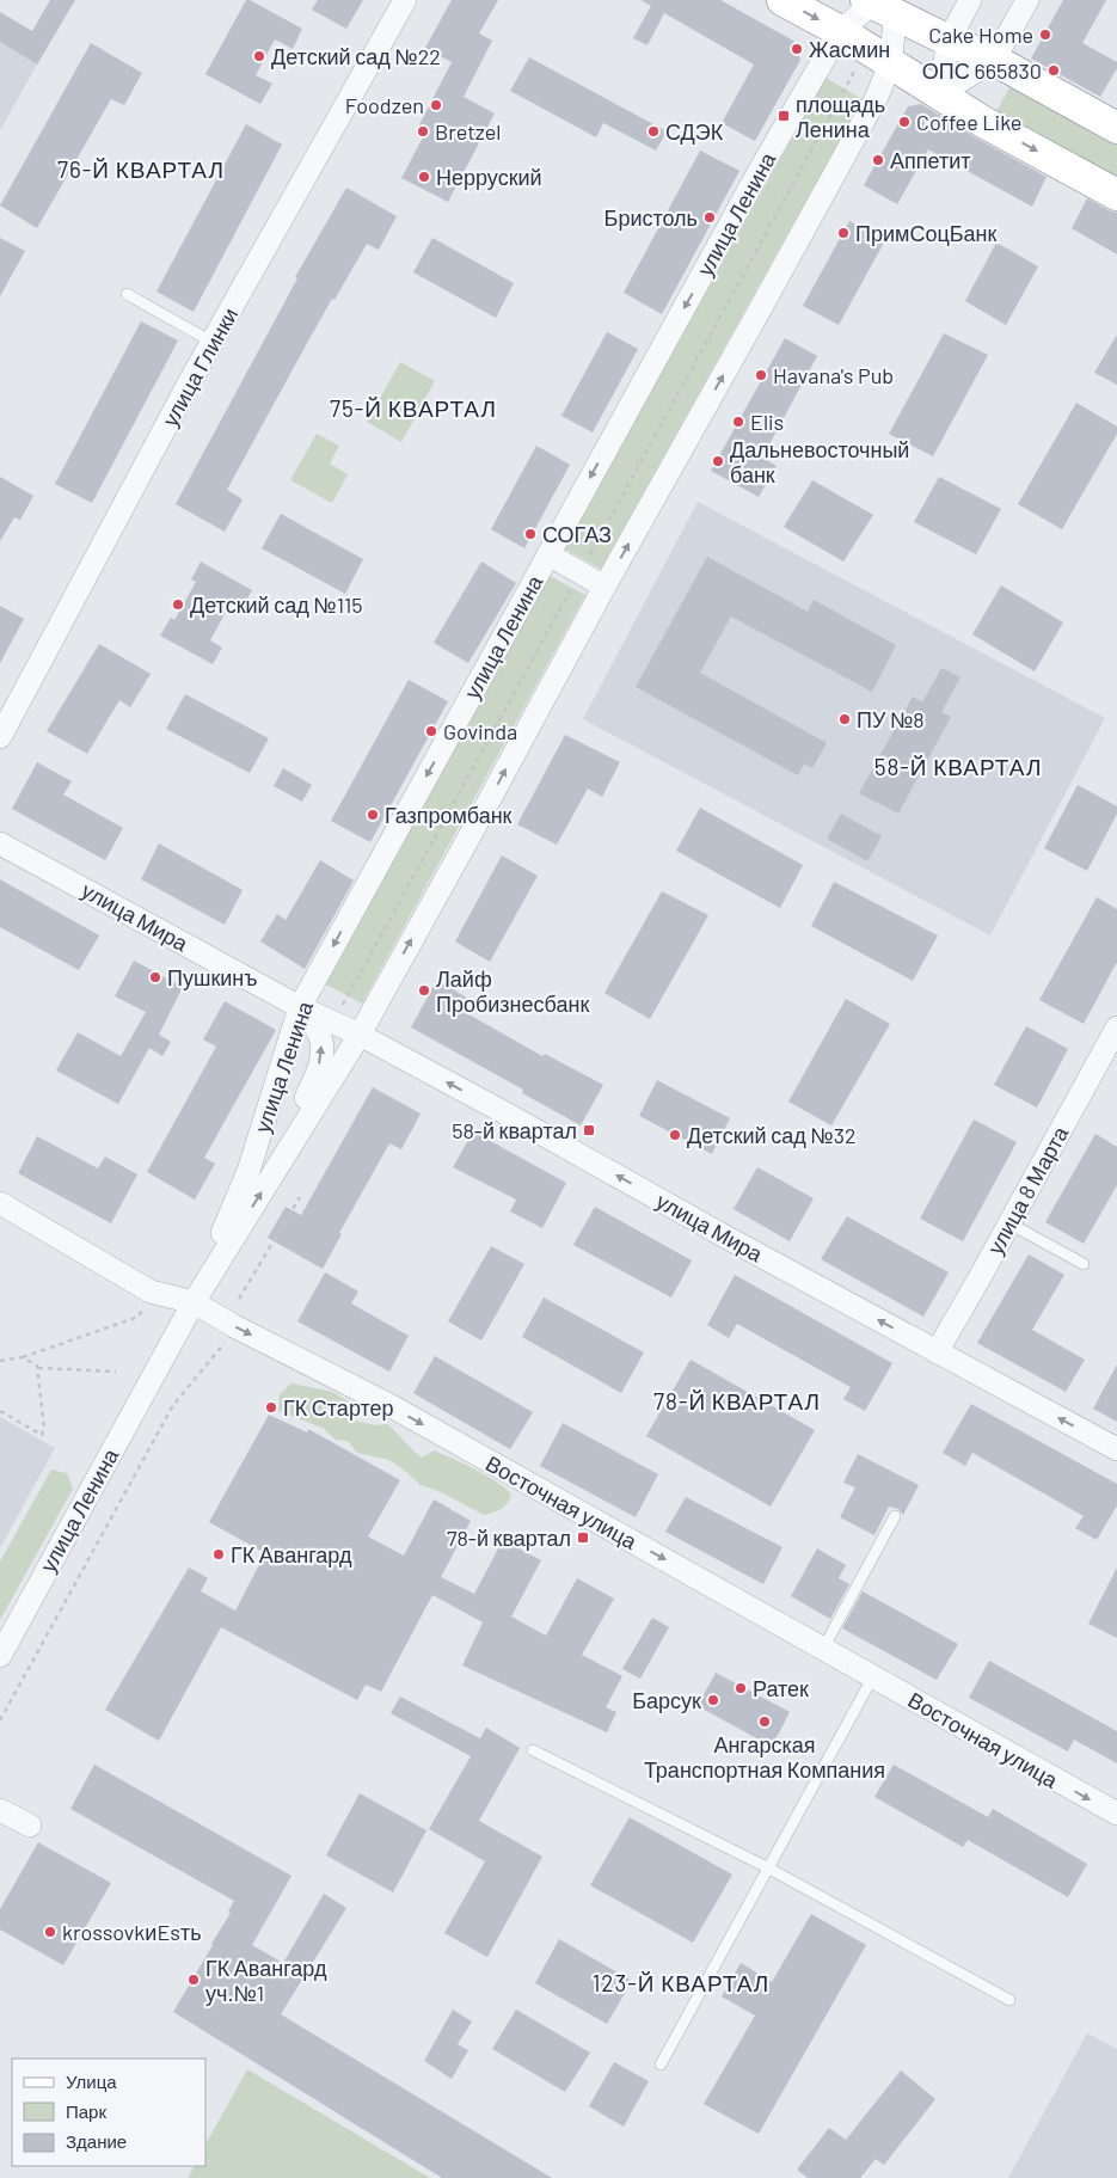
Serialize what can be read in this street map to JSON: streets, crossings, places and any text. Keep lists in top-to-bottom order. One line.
{"streets":{"street":["улица Ленина","улица Глинки","улица Мира","улица 8 Марта","Восточная улица"]},"crossings":[["улица Ленина","улица Мира"],["улица Ленина","Восточная улица"],["улица Мира","улица 8 Марта"]],"one_way":["улица Мира","Восточная улица"],"districts":["76-Й КВАРТАЛ","75-Й КВАРТАЛ","58-Й КВАРТАЛ","78-Й КВАРТАЛ","123-Й КВАРТАЛ"],"places":{"other":["Cake Home","Жасмин","Детский сад №22","ОПС 665830","Foodzen","Coffee Like","Bretzel","СДЭК","Аппетит","Нерруский","Бристоль","ПримСоцБанк","Havana's Pub","Elis","Дальневосточный банк","СОГАЗ","Детский сад №115","ПУ №8","Govinda","Газпромбанк","Пушкинъ","Лайф Пробизнесбанк","Детский сад №32","ГК Стартер","ГК Авангард","Ратек","Барсук","Ангарская Транспортная Компания","krossovkиEsть","ГК Авангард уч.№1"],"transit":["площадь Ленина","58-й квартал","78-й квартал"]},"legend":["Улица","Парк","Здание"]}
